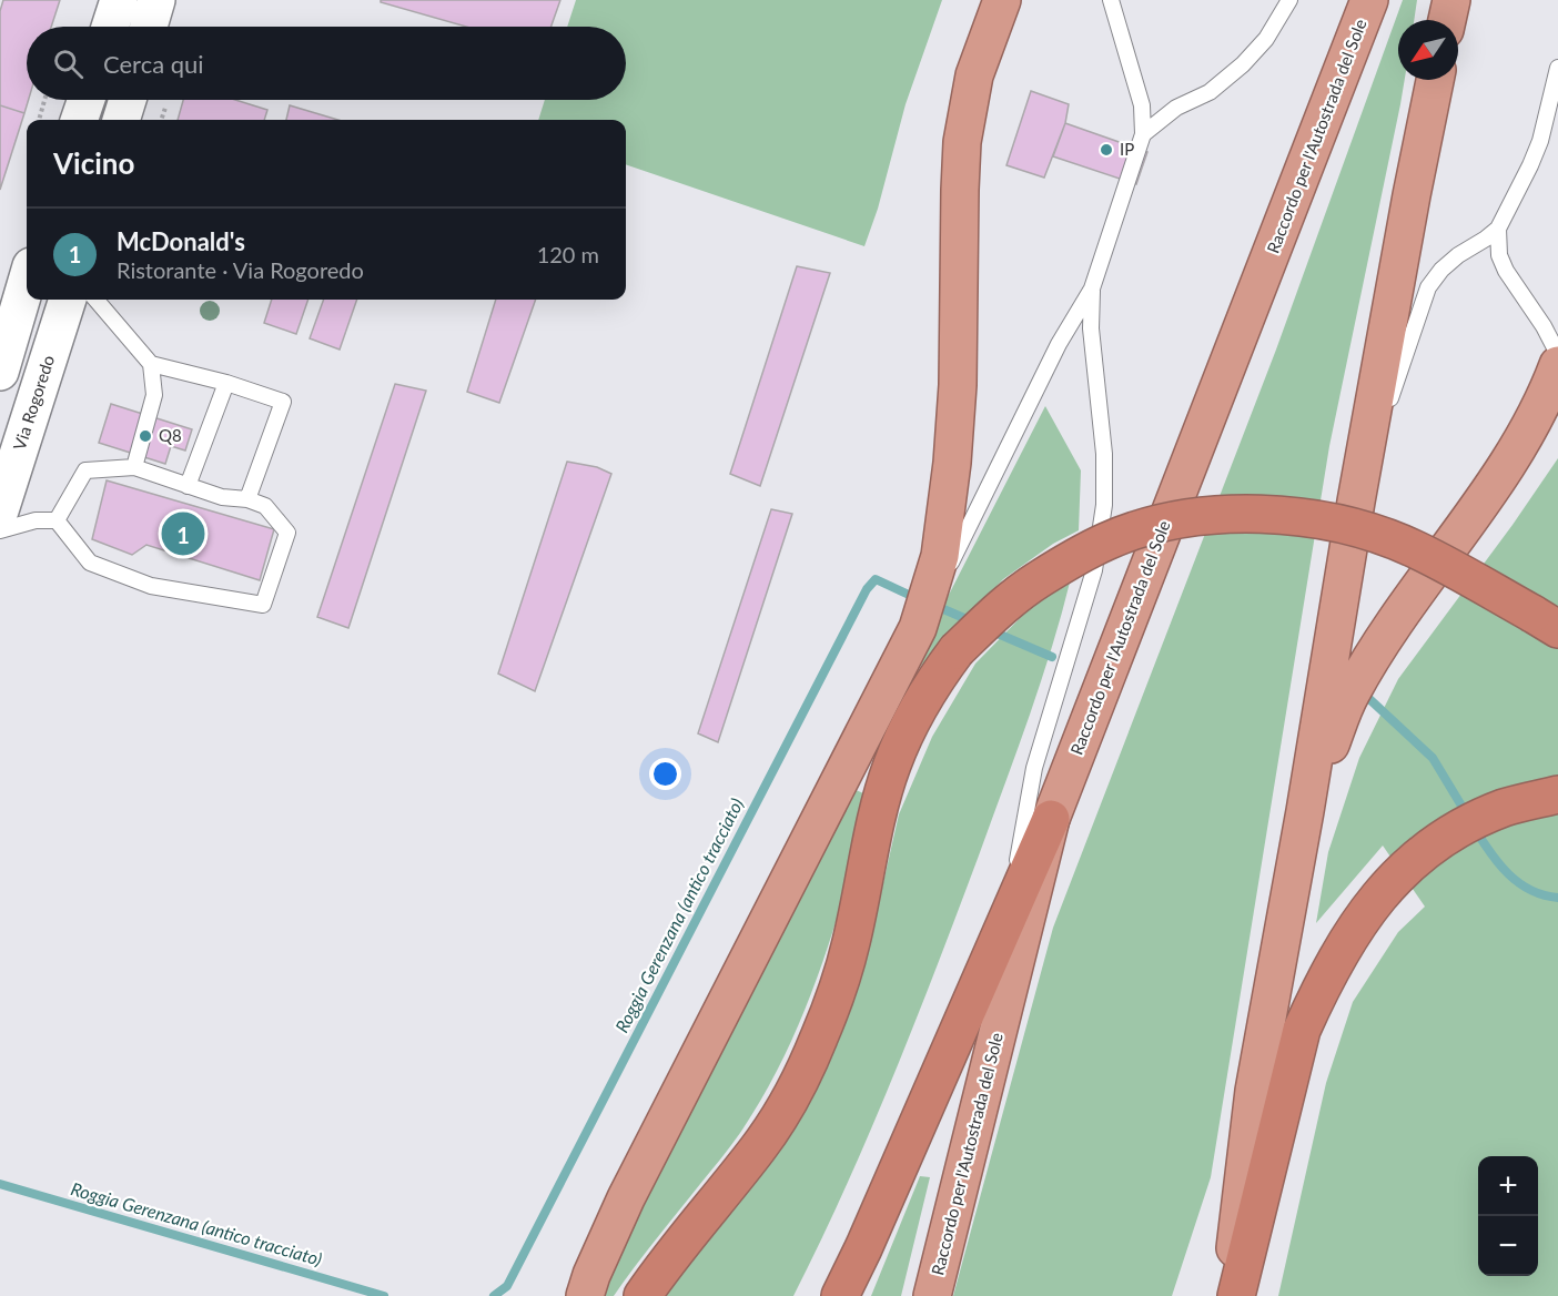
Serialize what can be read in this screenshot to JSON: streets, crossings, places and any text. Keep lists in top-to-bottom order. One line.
{"streets":{"highway":["Raccordo per l'Autostrada del Sole"],"street":["Via Rogoredo"]},"water":["Roggia Gerenzana (antico tracciato)"],"places":["IP","Q8"],"north":"bottom left","page":{"search":"Cerca qui","heading":"Vicino","list":[{"mark":"1","name":"McDonald's","note":"Ristorante · Via Rogoredo","value":"120 m"}],"pins":"1","map_buttons":["+","−"]}}
